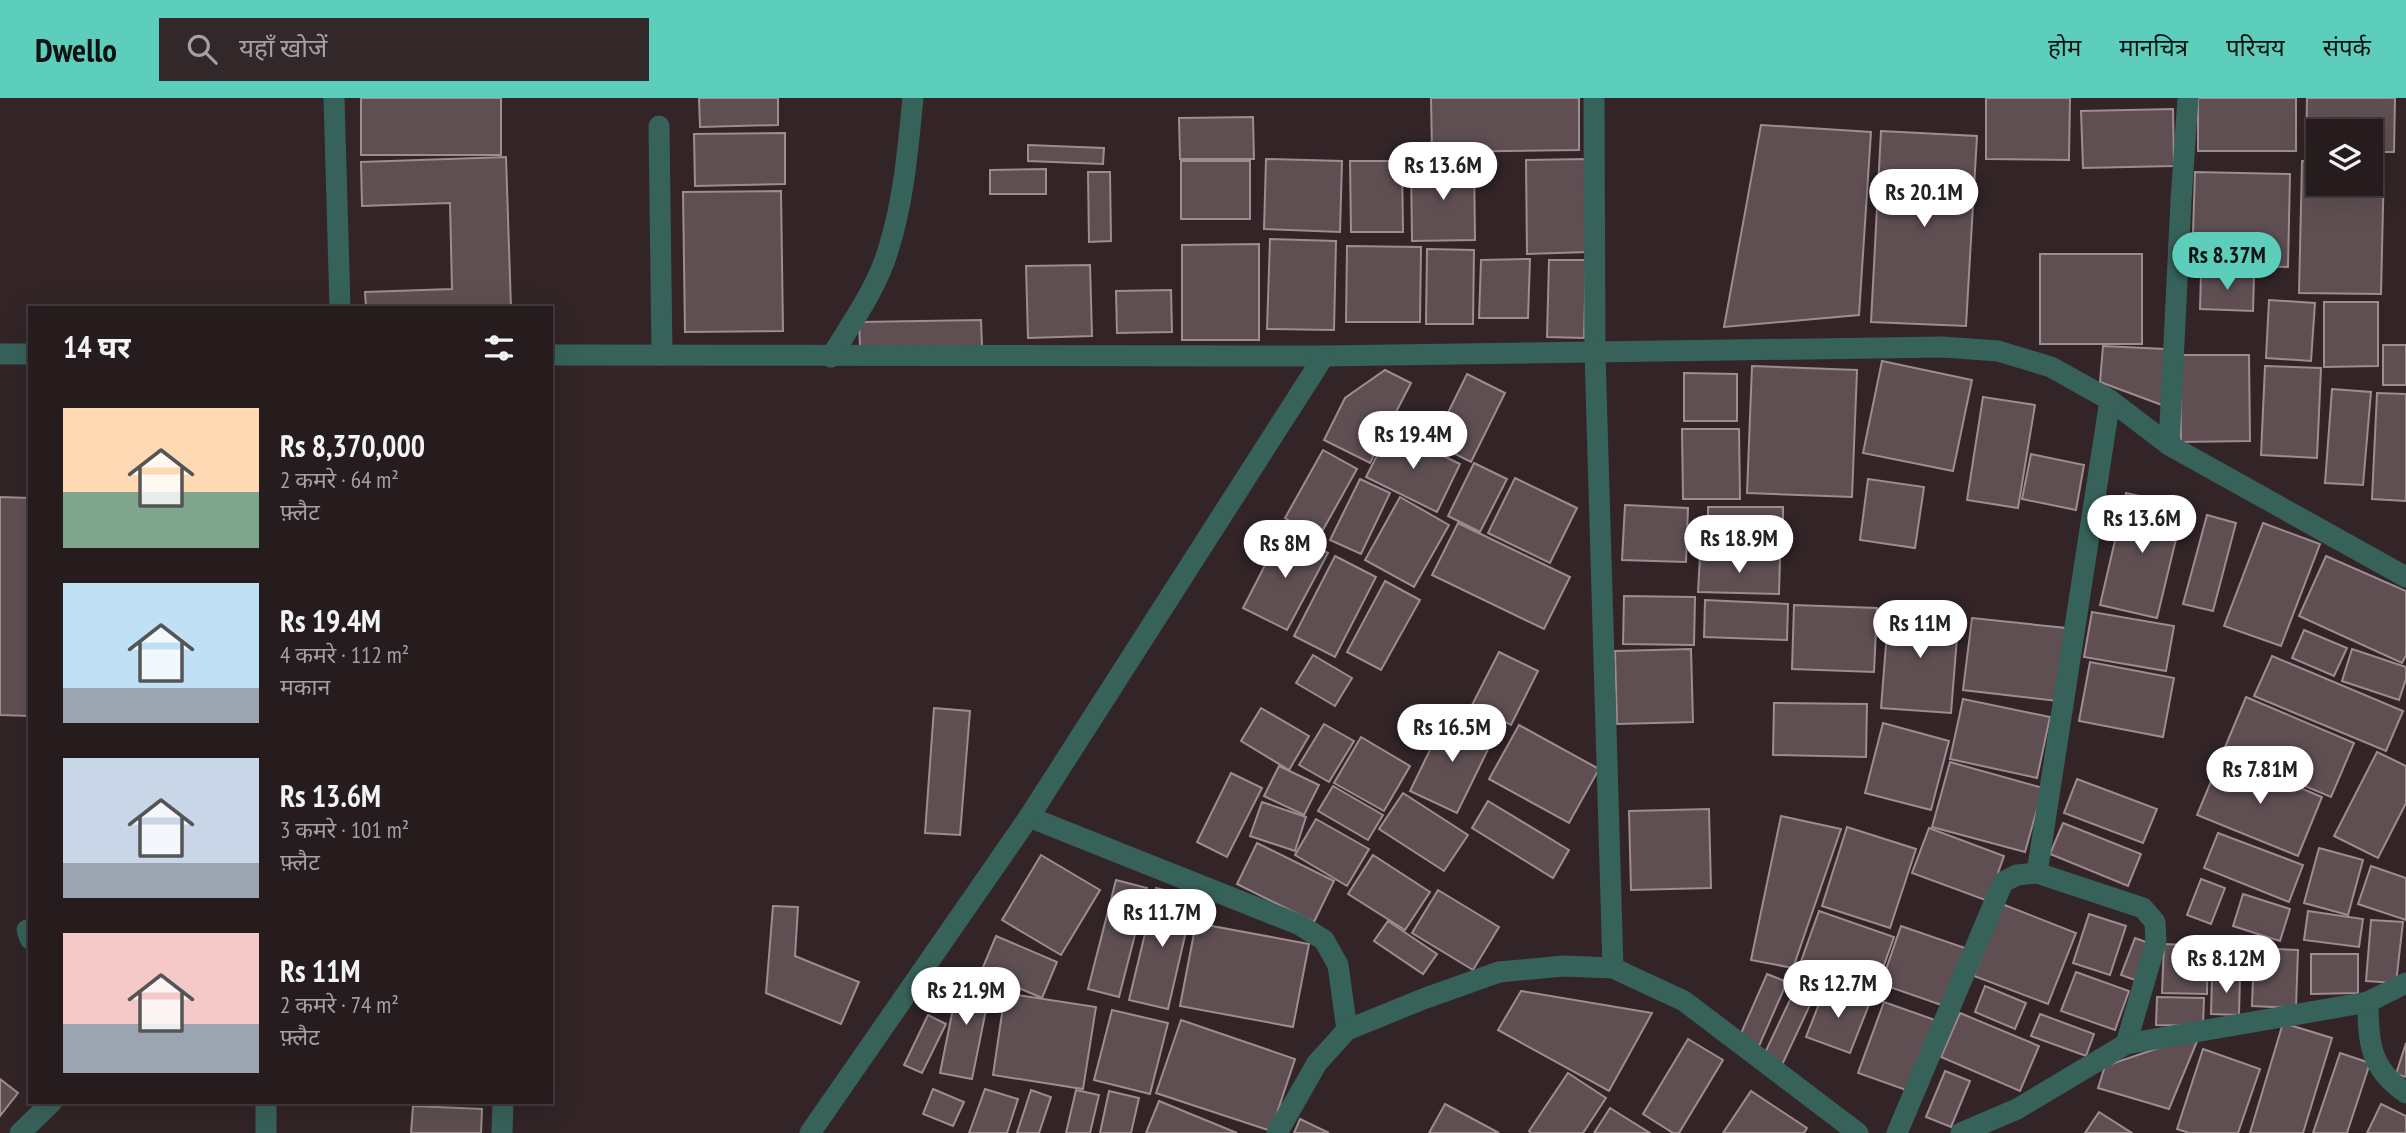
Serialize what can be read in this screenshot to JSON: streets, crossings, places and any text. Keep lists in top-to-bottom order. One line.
{"page":{"header":"Dwello","search":"यहाँ खोजें","nav":["होम","मानचित्र","परिचय","संपर्क"],"price":["Rs 13.6M","Rs 20.1M","Rs 8.37M","Rs 19.4M","Rs 13.6M","Rs 18.9M","Rs 8M","Rs 11M","Rs 16.5M","Rs 7.81M","Rs 11.7M","Rs 8.12M","Rs 12.7M","Rs 21.9M"],"heading":"14 घर","list":[{"name":"Rs 8,370,000","note":"2 कमरे · 64 m² · फ़्लैट"},{"name":"Rs 19.4M","note":"4 कमरे · 112 m² · मकान"},{"name":"Rs 13.6M","note":"3 कमरे · 101 m² · फ़्लैट"},{"name":"Rs 11M","note":"2 कमरे · 74 m² · फ़्लैट"}]}}
